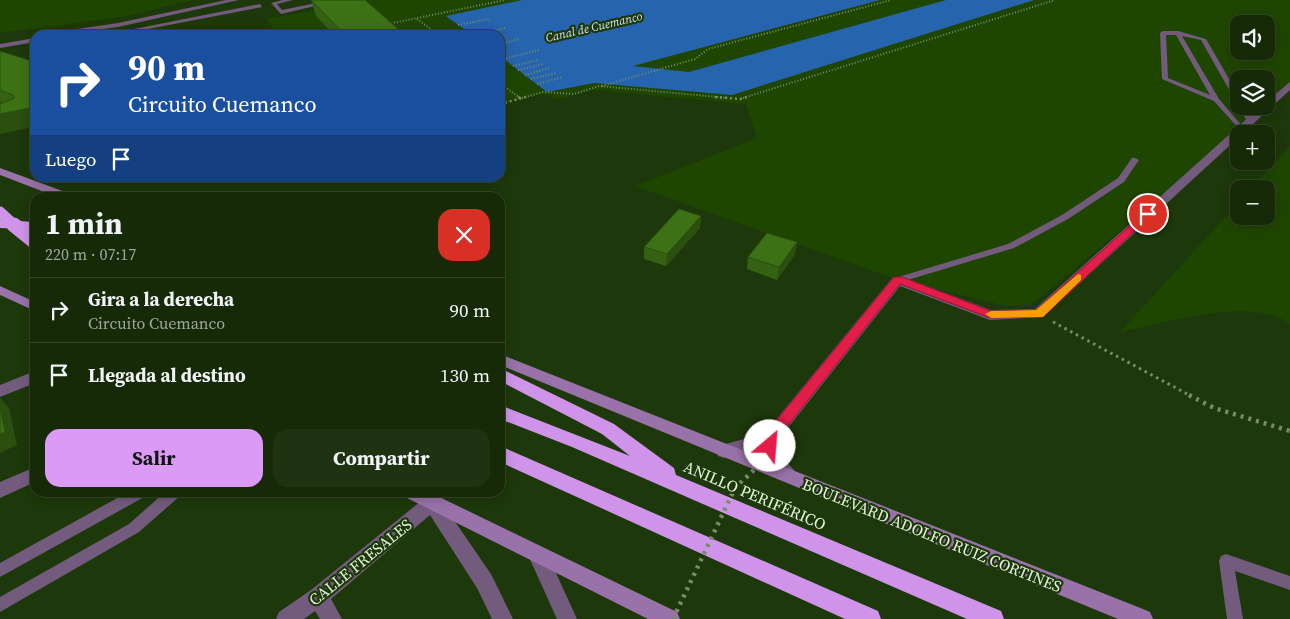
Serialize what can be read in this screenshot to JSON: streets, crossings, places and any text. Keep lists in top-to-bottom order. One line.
{"streets":{"highway":["ANILLO PERIFÉRICO"],"main road":["BOULEVARD ADOLFO RUIZ CORTINES"],"street":["CALLE FRESALES"]},"water":["Canal de Cuemanco"],"page":{"map_buttons":["+","−"],"turn":["90 m","Circuito Cuemanco"],"then":"Luego","heading":["1 min","220 m · 07:17"],"list":[{"name":"Gira a la derecha","note":"Circuito Cuemanco","value":"90 m"},{"name":"Llegada al destino","value":"130 m"}],"buttons":["Salir","Compartir"]}}
